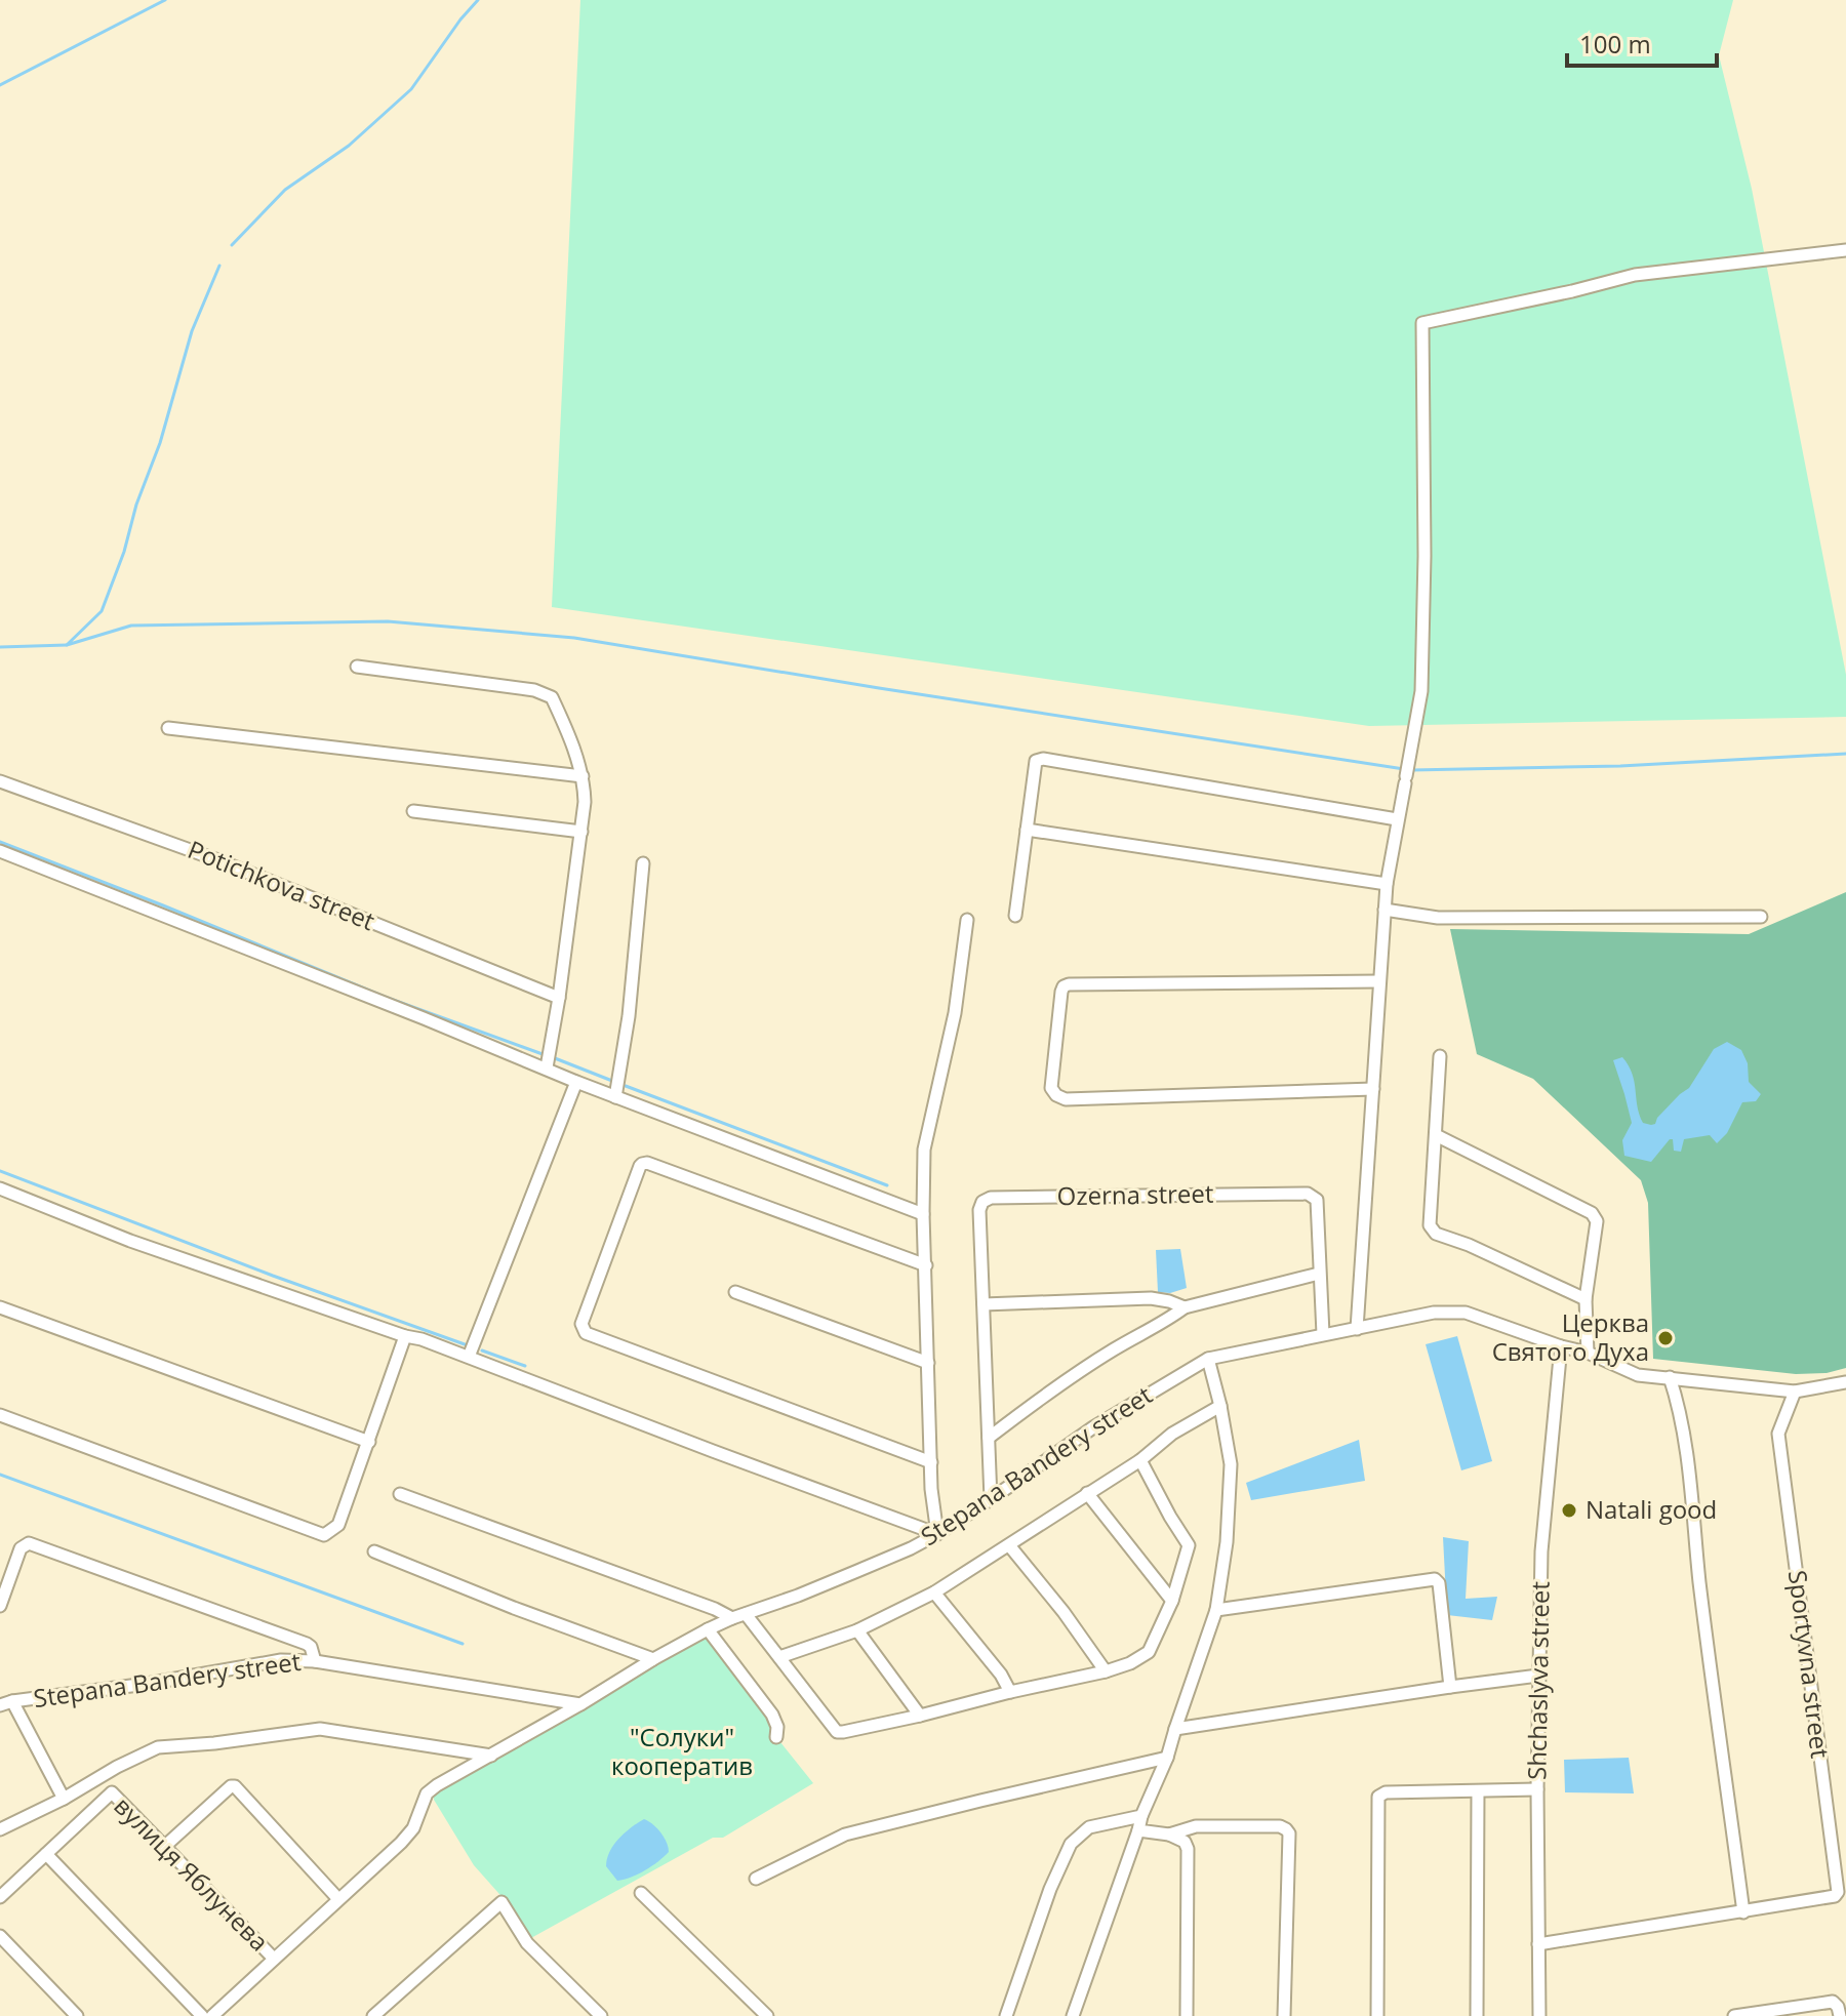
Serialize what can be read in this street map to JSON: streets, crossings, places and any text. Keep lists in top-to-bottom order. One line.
{"streets":{"street":["Potichkova street","Ozerna street","Stepana Bandery street","Sportyvna street","Shchaslyva street","вулиця Яблунева"]},"crossings":[["Ozerna street","Stepana Bandery street"],["Stepana Bandery street","Sportyvna street"],["Stepana Bandery street","Shchaslyva street"],["Sportyvna street","Shchaslyva street"]],"parks":["\"Солуки\" кооператив"],"places":["Церква Святого Духа","Natali good"],"scale_bar":"100 m"}
